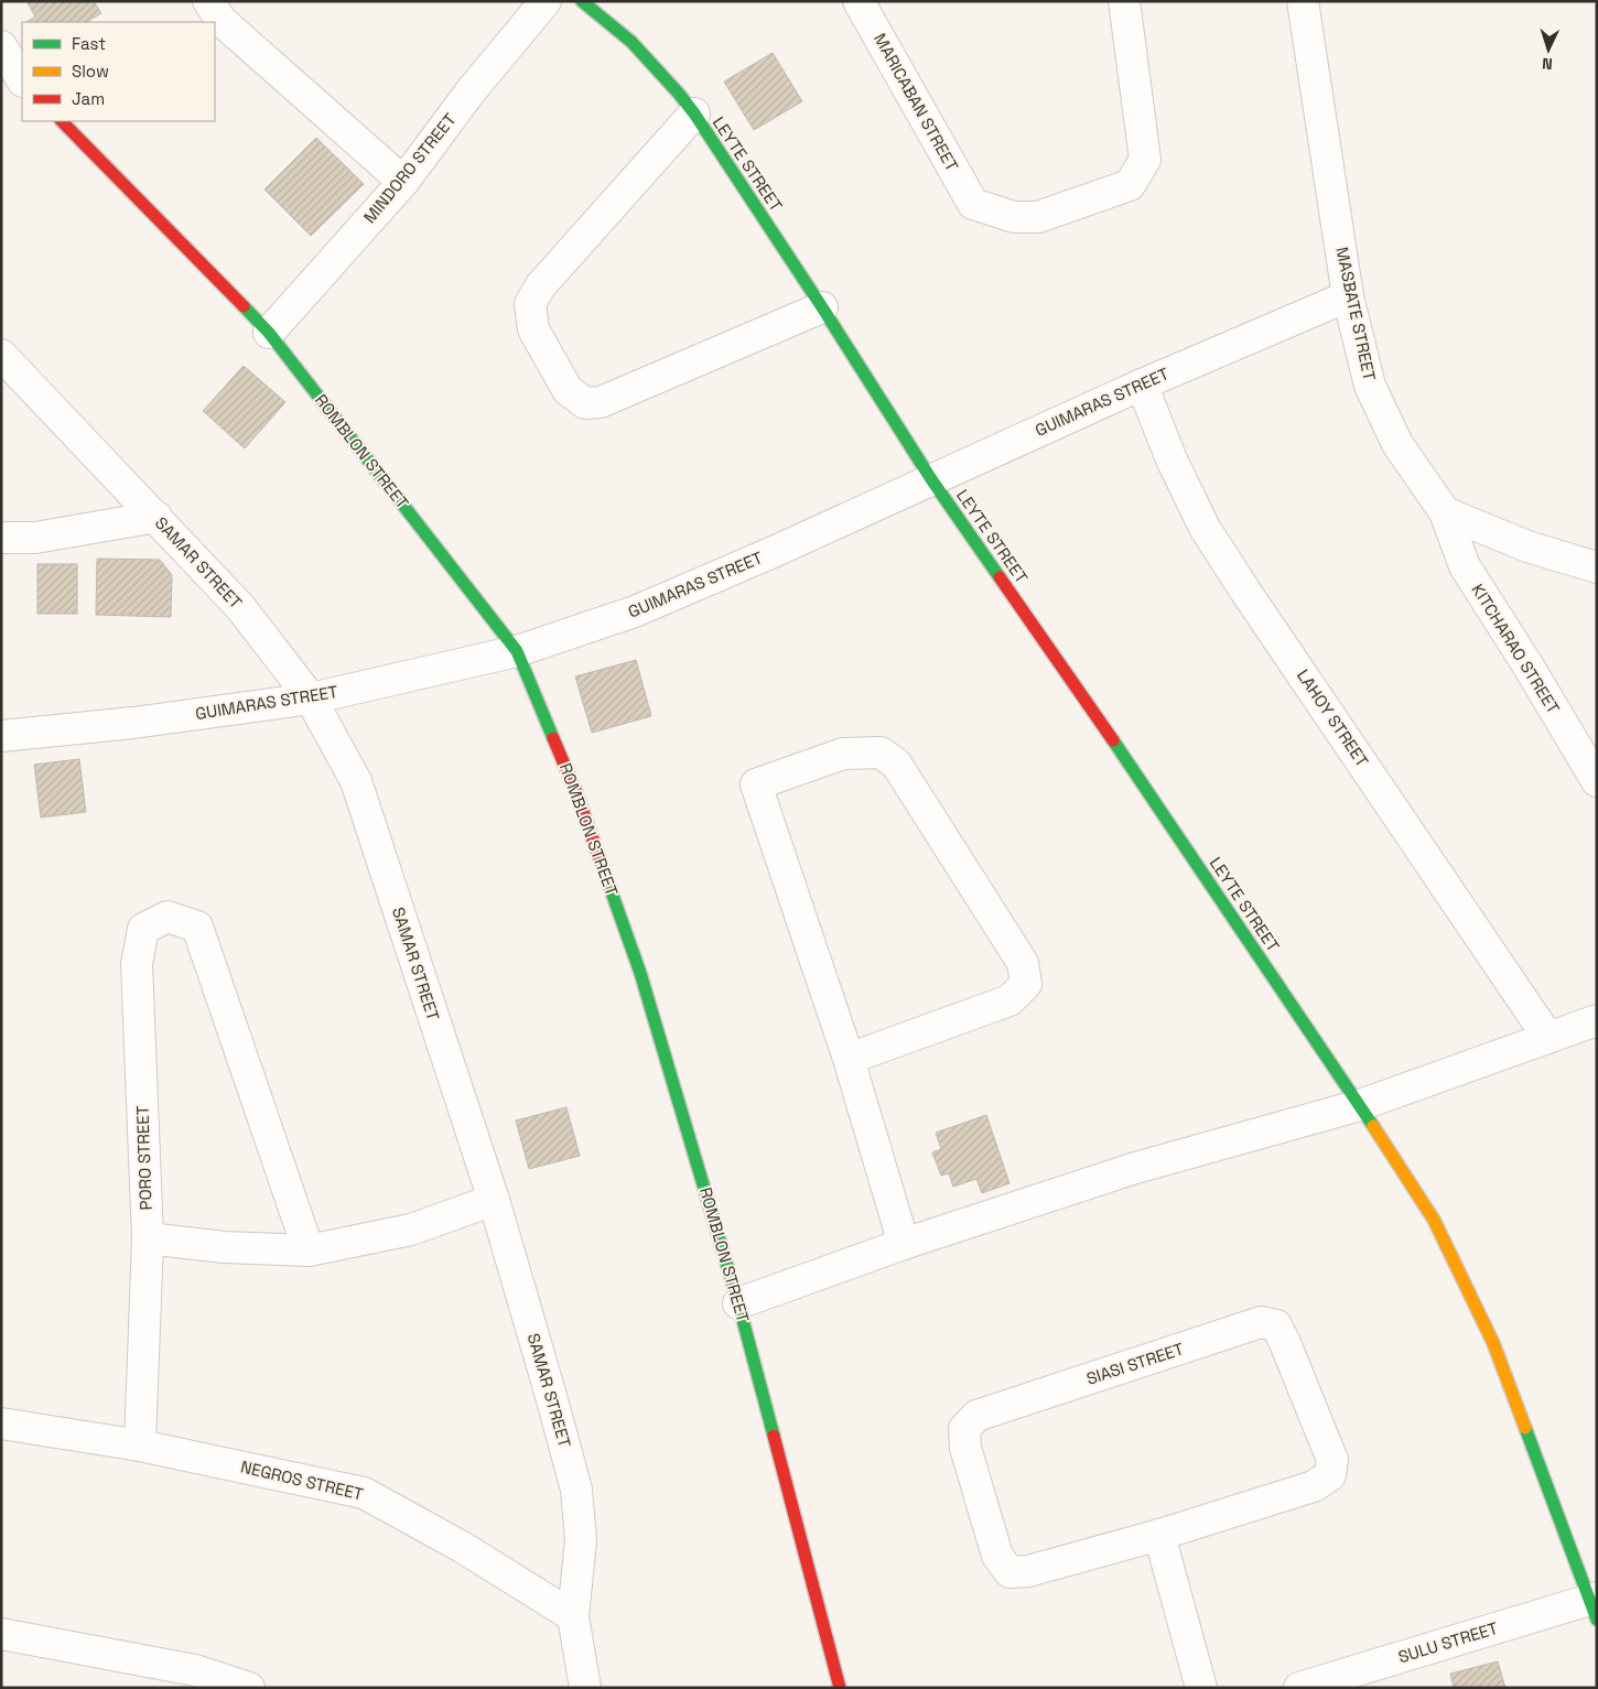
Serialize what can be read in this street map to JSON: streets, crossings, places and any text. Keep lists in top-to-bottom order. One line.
{"streets":{"street":["MARICABAN STREET","LEYTE STREET","MINDORO STREET","MASBATE STREET","GUIMARAS STREET","ROMBLON STREET","SAMAR STREET","KITCHARAO STREET","LAHOY STREET","PORO STREET","SIASI STREET","NEGROS STREET","SULU STREET"]},"crossings":[["LEYTE STREET","GUIMARAS STREET"],["LEYTE STREET","SULU STREET"],["MINDORO STREET","ROMBLON STREET"],["MASBATE STREET","GUIMARAS STREET"],["MASBATE STREET","KITCHARAO STREET"],["GUIMARAS STREET","ROMBLON STREET"],["GUIMARAS STREET","SAMAR STREET"],["GUIMARAS STREET","LAHOY STREET"],["SAMAR STREET","NEGROS STREET"],["PORO STREET","NEGROS STREET"]],"legend":["Fast","Slow","Jam"],"north":"bottom"}
